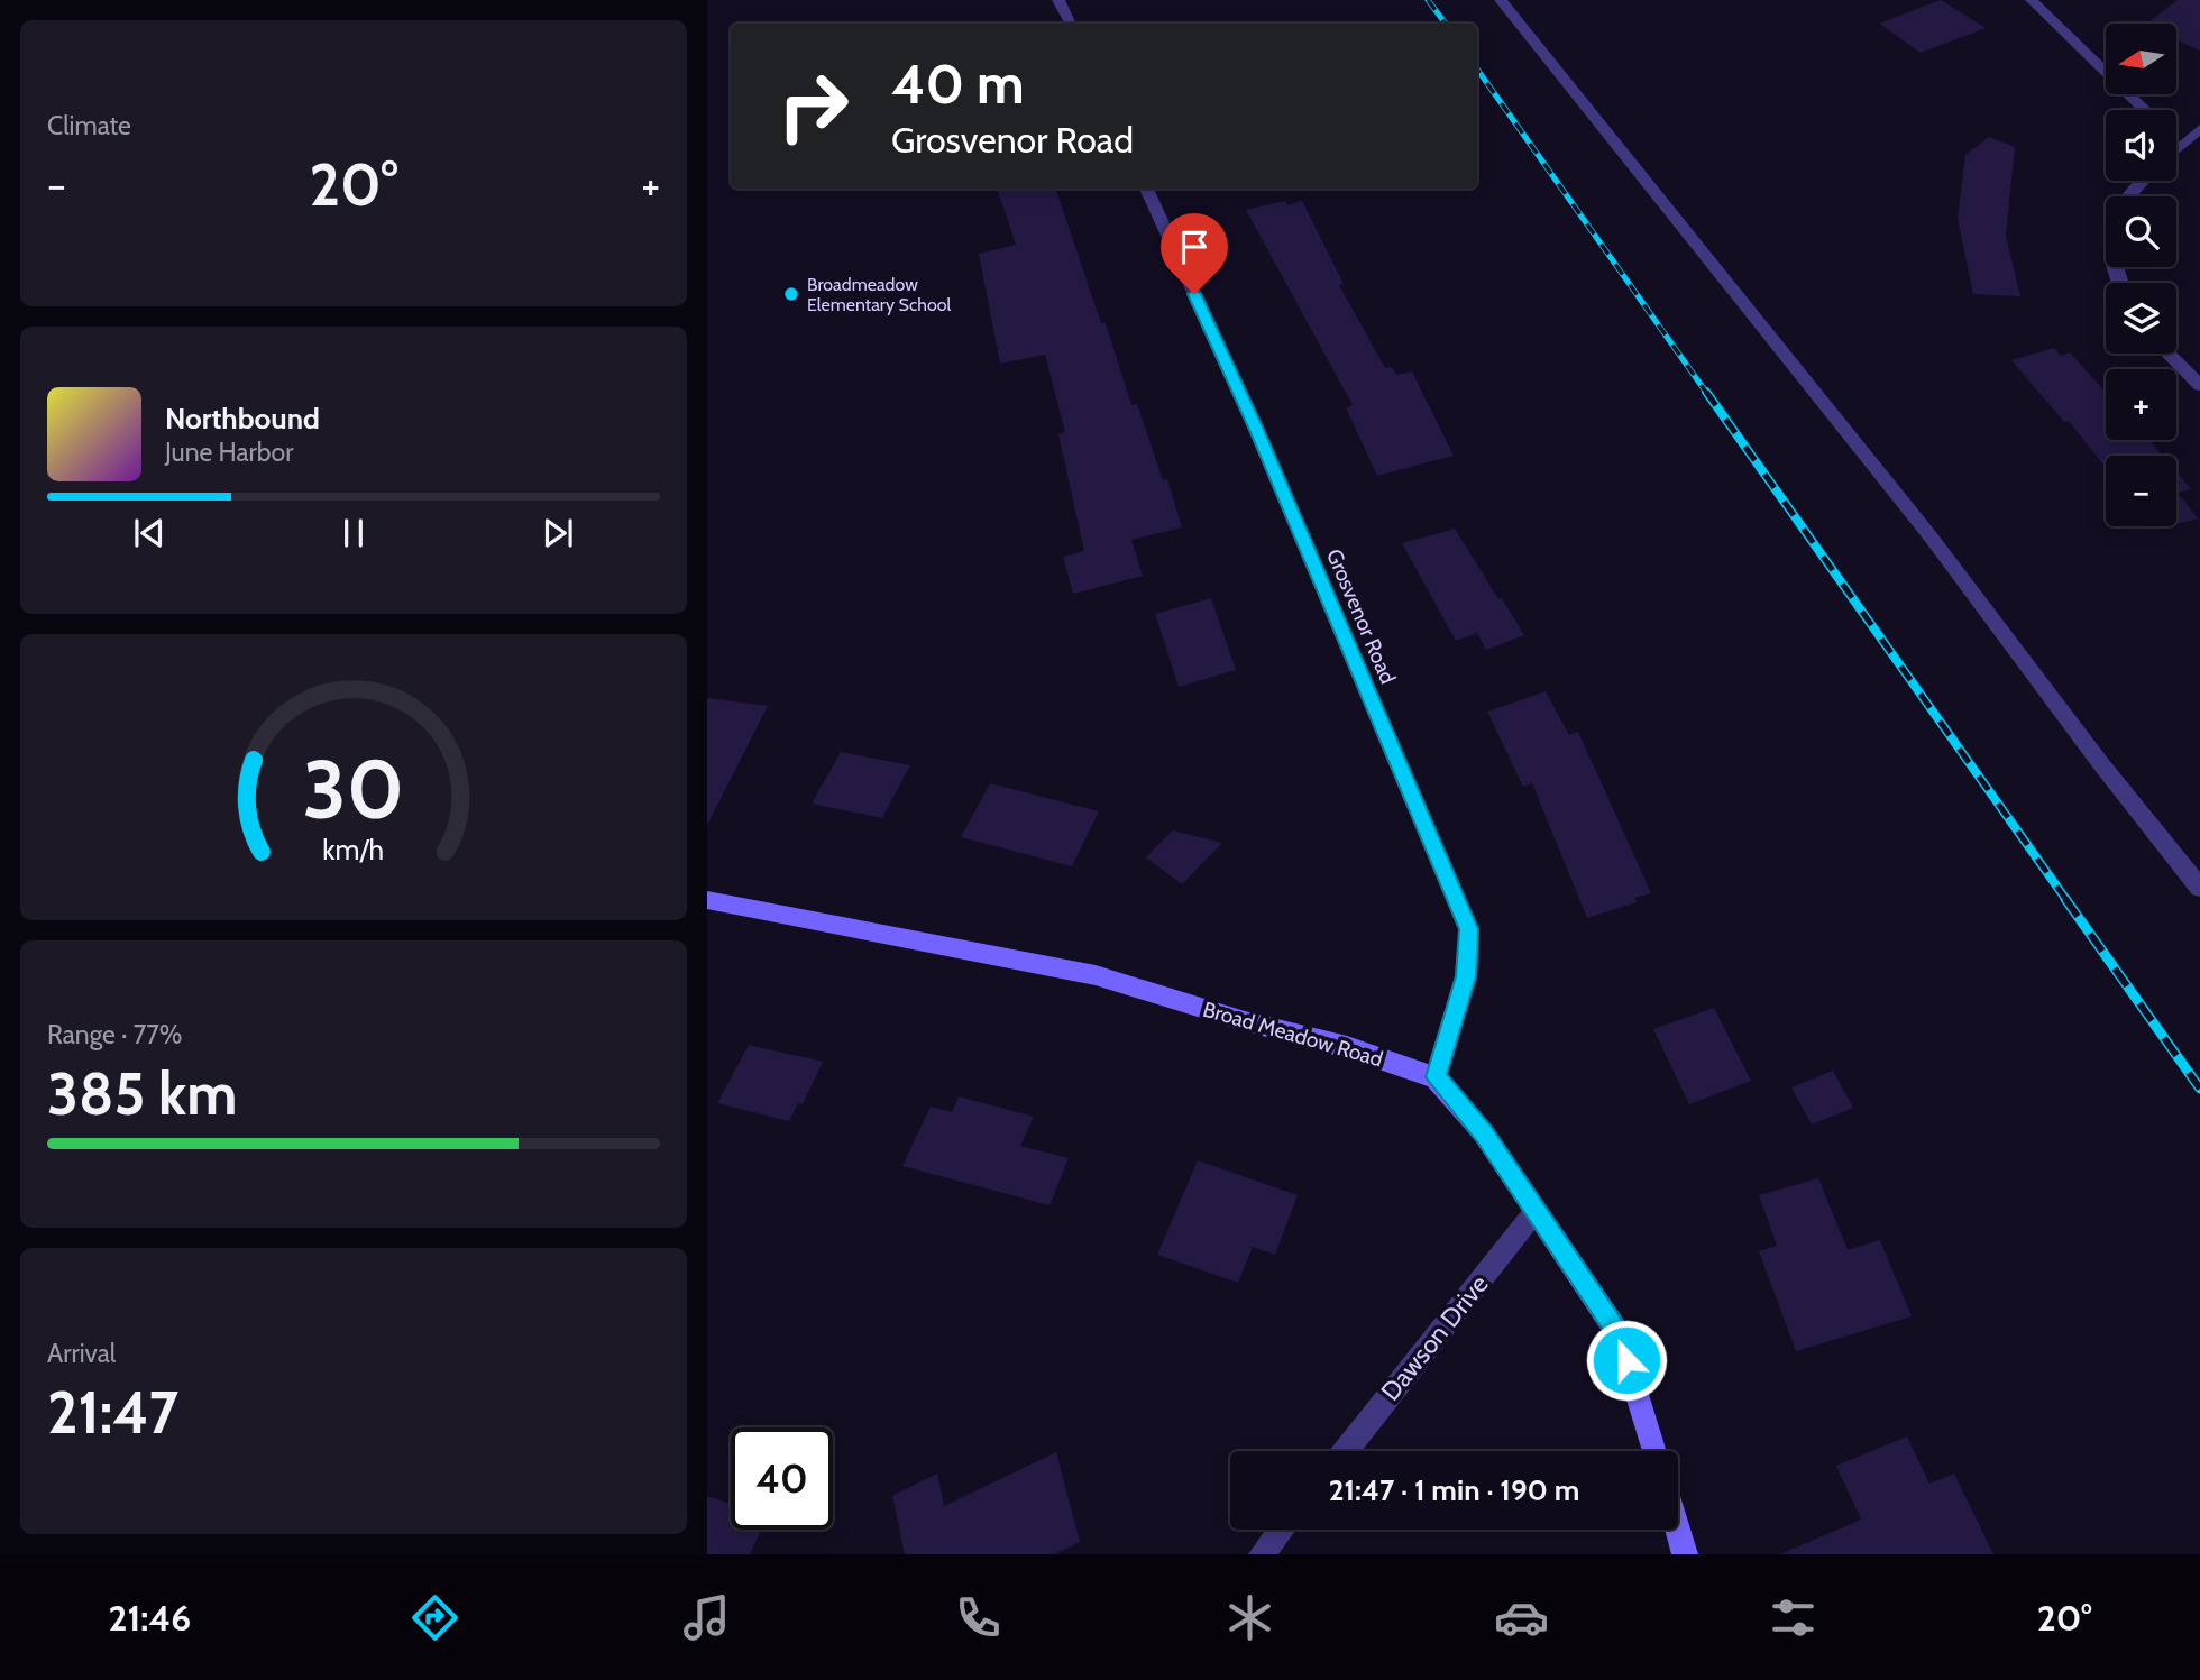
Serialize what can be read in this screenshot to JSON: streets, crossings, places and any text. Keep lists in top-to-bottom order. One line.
{"streets":{"street":["Grosvenor Road","Broad Meadow Road","Dawson Drive"]},"crossings":[["Grosvenor Road","Broad Meadow Road"]],"places":["Broadmeadow Elementary School"],"north":"left","page":{"tile":["Climate",["Range · 77%","385 km"],["Arrival","21:47"]],"map_buttons":["+","−"],"turn":["40 m","Grosvenor Road"],"heat":["−","20°","+"],"song":["Northbound","June Harbor"],"limit":"40","trip":"21:47 · 1 min · 190 m","tabs":["21:46","20°"],"gauge":["30","km/h"]}}
